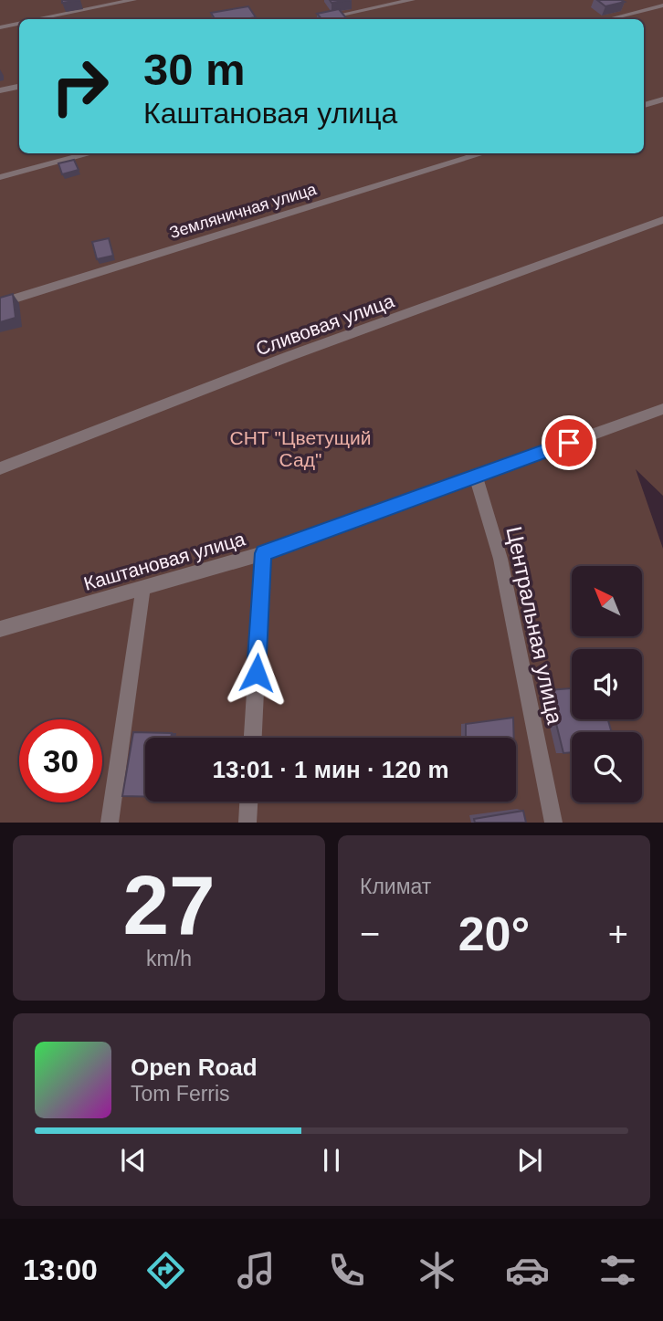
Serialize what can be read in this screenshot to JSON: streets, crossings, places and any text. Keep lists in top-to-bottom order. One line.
{"streets":{"street":["Земляничная улица","Сливовая улица","Каштановая улица","Центральная улица"]},"crossings":[["Каштановая улица","Центральная улица"]],"parks":["СНТ \"Цветущий Сад\""],"north":"top left","page":{"turn":["30 m","Каштановая улица"],"limit":"30","trip":"13:01 · 1 мин · 120 m","tile":[["27","km/h"],"Климат"],"heat":["−","20°","+"],"song":["Open Road","Tom Ferris"],"tabs":"13:00"}}
